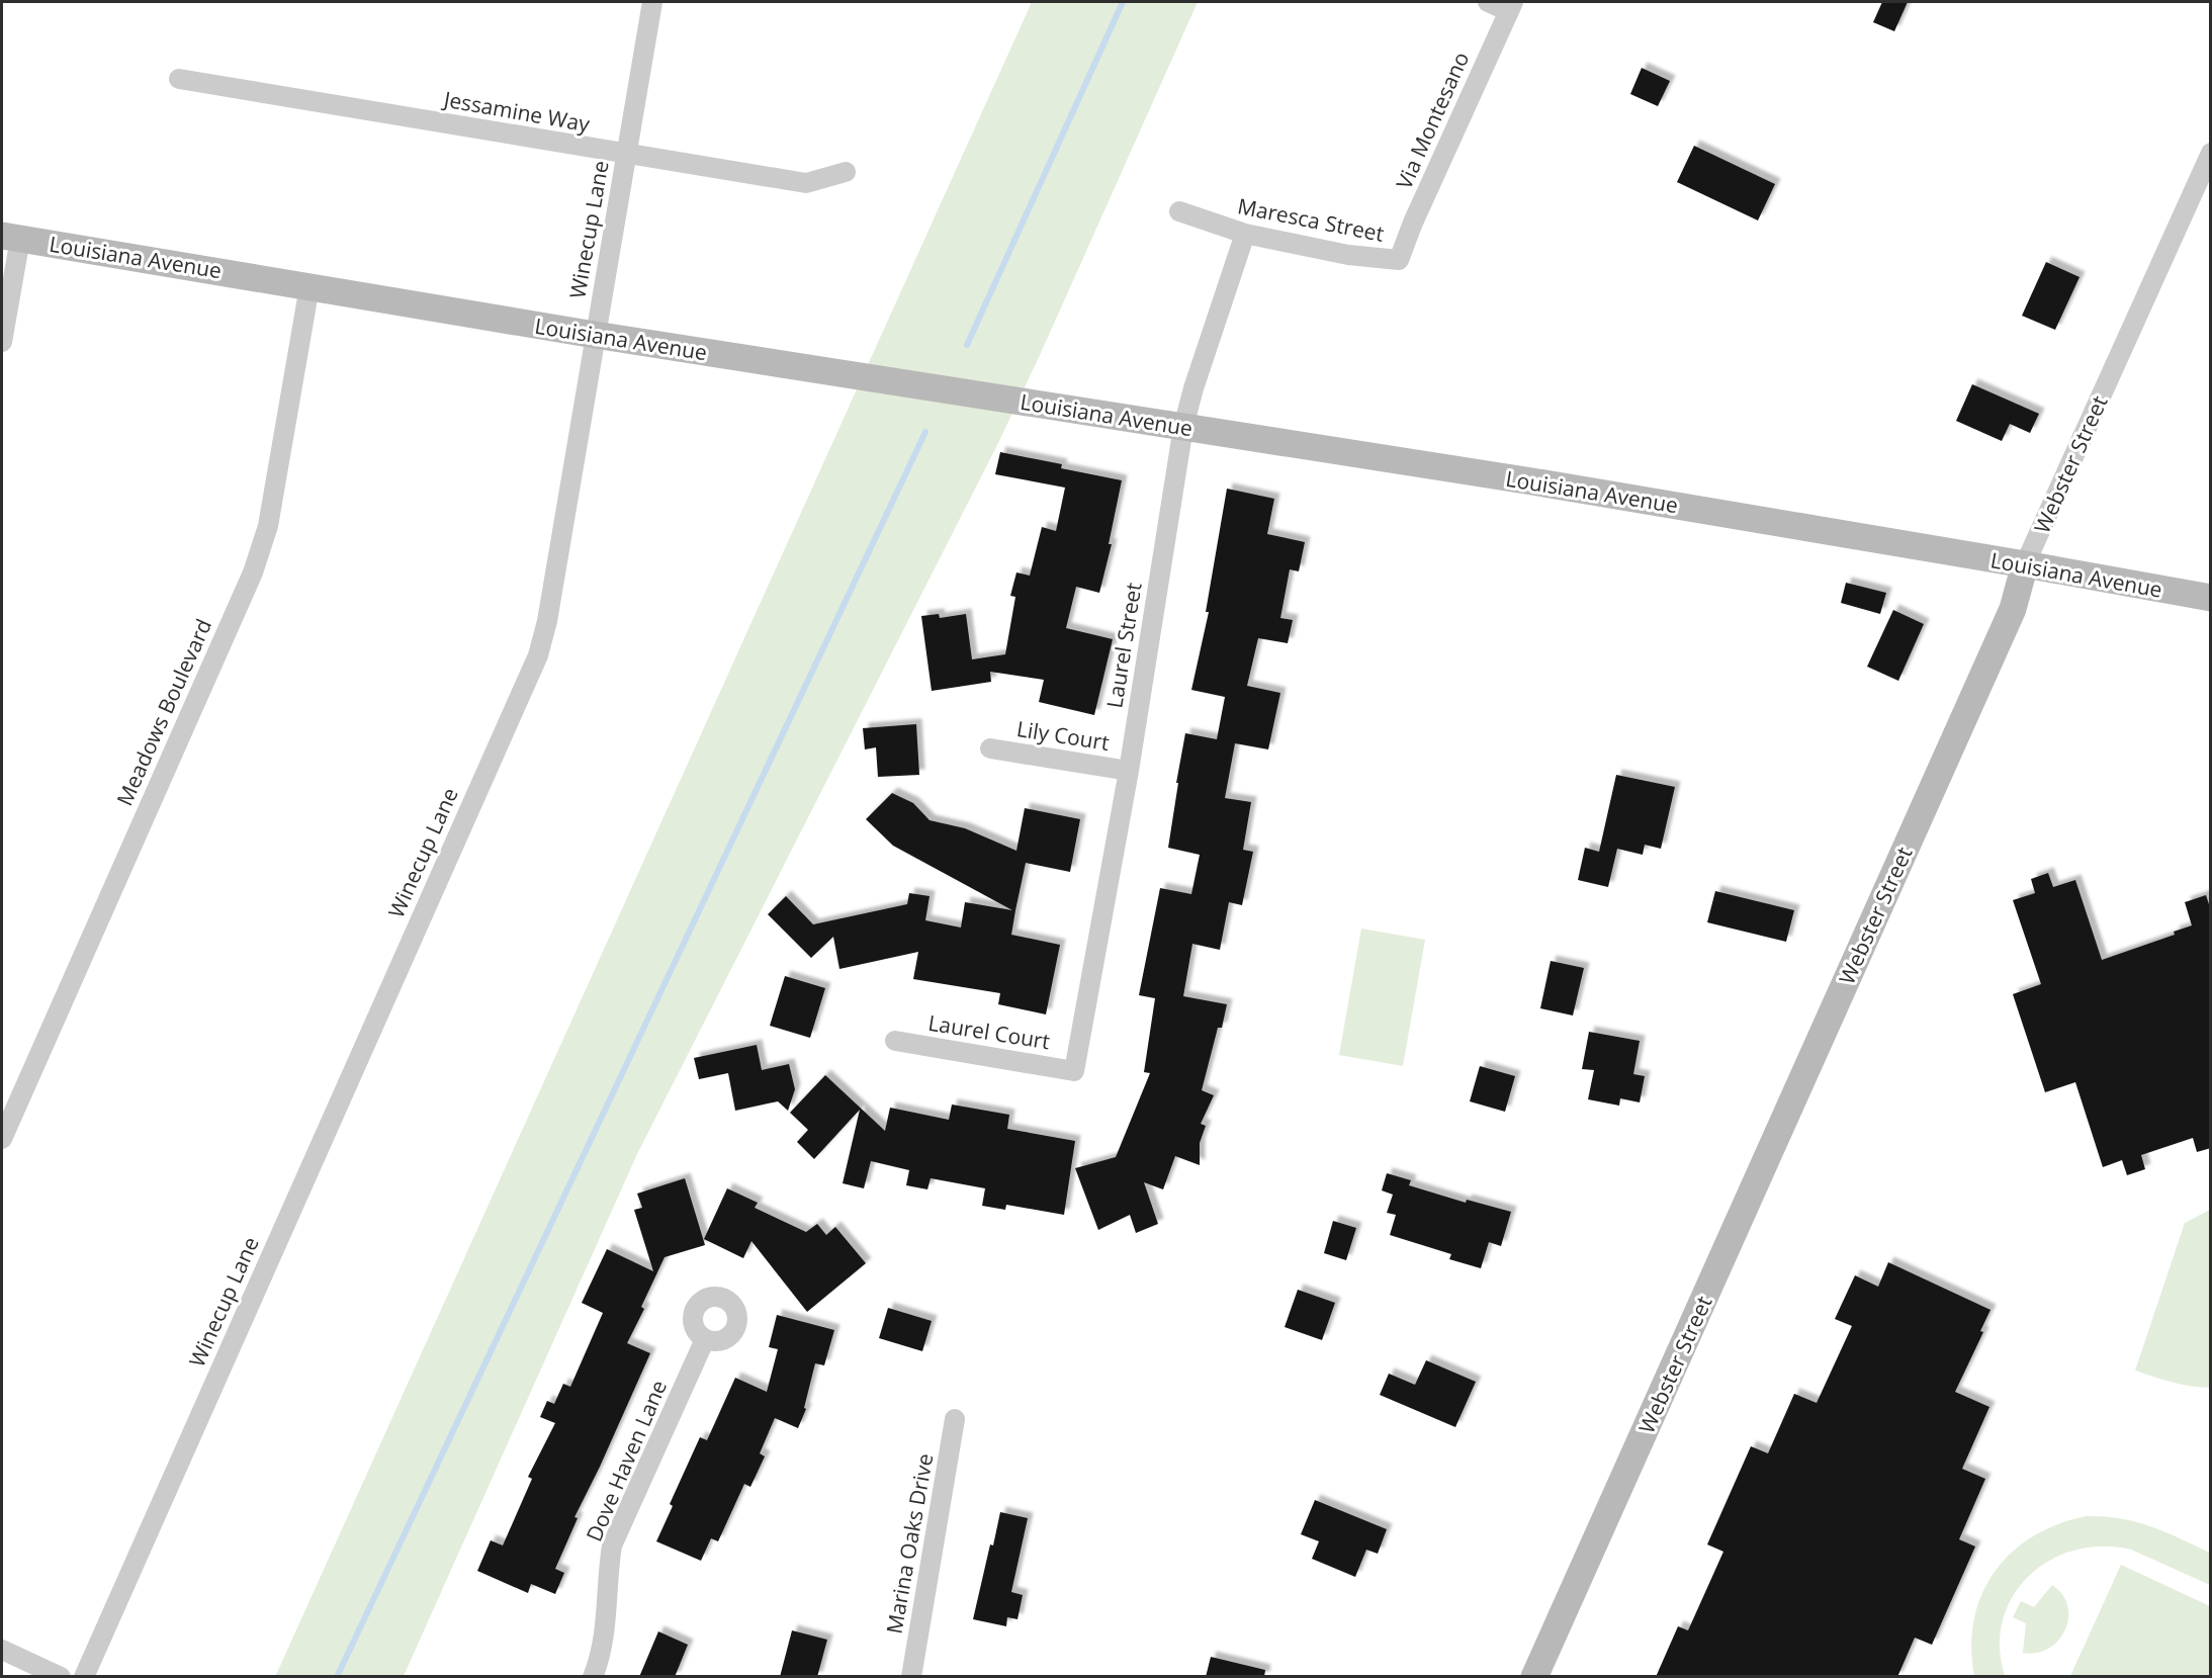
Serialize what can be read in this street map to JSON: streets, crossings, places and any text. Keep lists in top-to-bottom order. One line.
{"streets":{"street":["Jessamine Way","Via Montesano","Maresca Street","Winecup Lane","Louisiana Avenue","Webster Street","Laurel Street","Meadows Boulevard","Lily Court","Laurel Court","Dove Haven Lane","Marina Oaks Drive"]},"crossings":[["Jessamine Way","Winecup Lane"],["Via Montesano","Maresca Street"],["Maresca Street","Laurel Street"],["Winecup Lane","Louisiana Avenue"],["Louisiana Avenue","Webster Street"],["Louisiana Avenue","Laurel Street"],["Louisiana Avenue","Meadows Boulevard"],["Laurel Street","Lily Court"],["Laurel Street","Laurel Court"]]}
